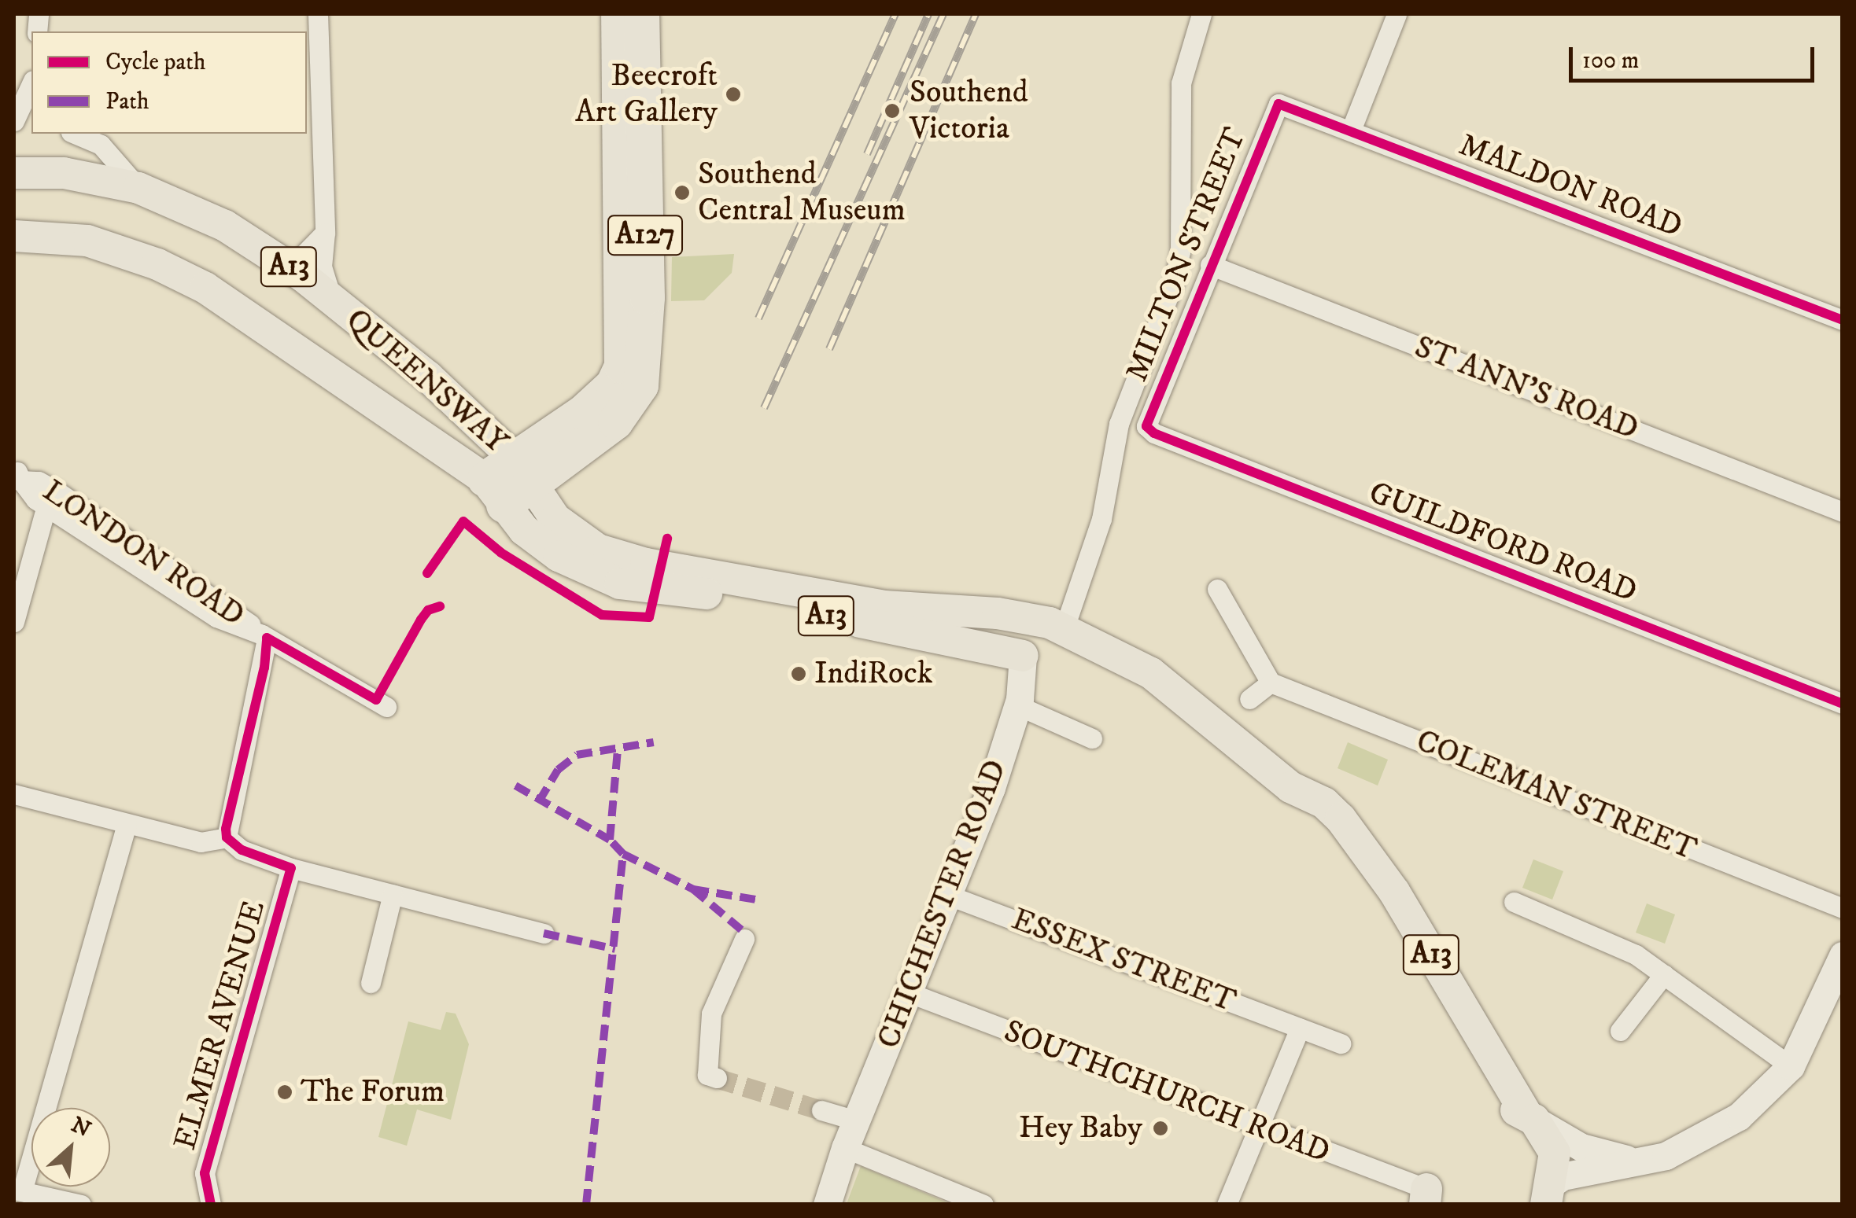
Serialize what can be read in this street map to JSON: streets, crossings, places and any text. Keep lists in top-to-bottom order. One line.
{"streets":{"highway":["A127"],"main road":["A13","QUEENSWAY"],"street":["MALDON ROAD","MILTON STREET","ST ANN'S ROAD","GUILDFORD ROAD","LONDON ROAD","COLEMAN STREET","CHICHESTER ROAD","ESSEX STREET","ELMER AVENUE","SOUTHCHURCH ROAD"]},"crossings":[["MALDON ROAD","MILTON STREET"],["A127","QUEENSWAY"],["MILTON STREET","ST ANN'S ROAD"],["MILTON STREET","GUILDFORD ROAD"],["QUEENSWAY","CHICHESTER ROAD"],["CHICHESTER ROAD","ESSEX STREET"],["CHICHESTER ROAD","SOUTHCHURCH ROAD"]],"places":["Beecroft Art Gallery","Southend Victoria","Southend Central Museum","IndiRock","The Forum","Hey Baby"],"legend":["Cycle path","Path"],"scale_bar":"100 m","north":"top right"}
